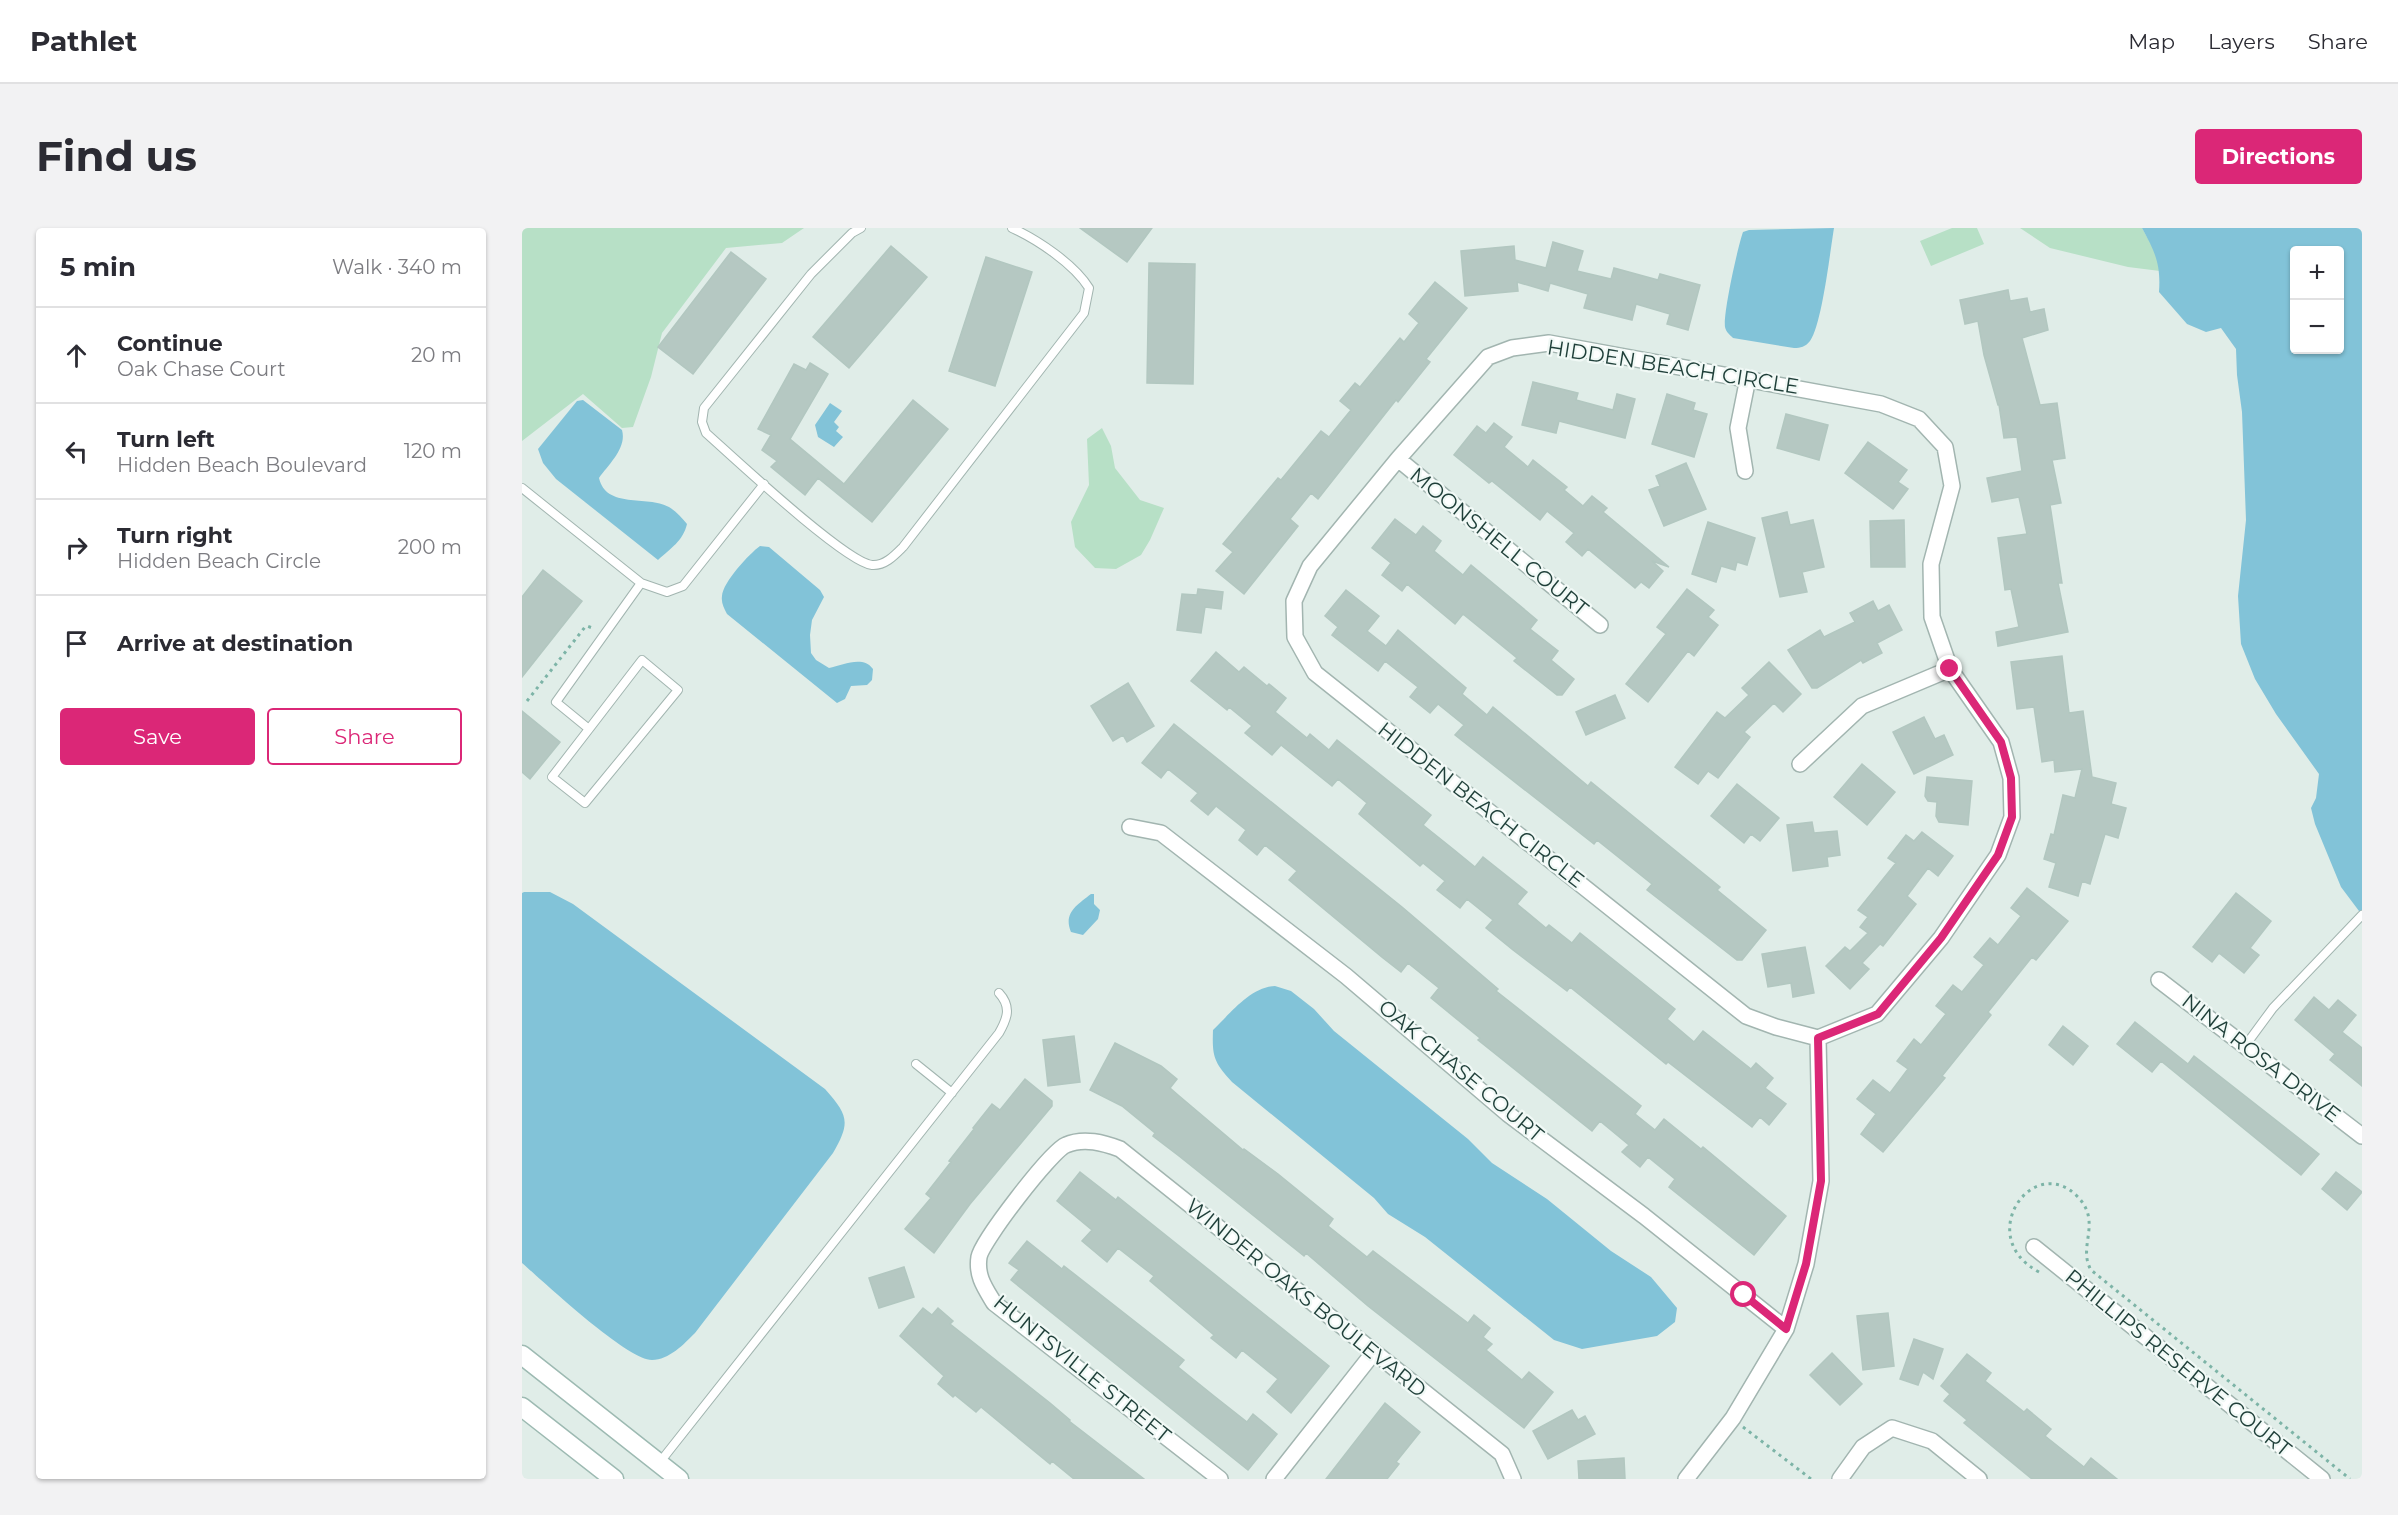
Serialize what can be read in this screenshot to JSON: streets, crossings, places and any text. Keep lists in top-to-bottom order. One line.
{"streets":{"street":["HIDDEN BEACH CIRCLE","MOONSHELL COURT","NINA ROSA DRIVE","OAK CHASE COURT","WINDER OAKS BOULEVARD","PHILLIPS RESERVE COURT","HUNTSVILLE STREET"]},"crossings":[["HIDDEN BEACH CIRCLE","MOONSHELL COURT"],["WINDER OAKS BOULEVARD","HUNTSVILLE STREET"]],"page":{"header":"Pathlet","nav":["Map","Layers","Share"],"buttons":["Directions",["Save","Share"]],"title":"Find us","heading":["5 min","Walk · 340 m"],"map_buttons":["+","−"],"list":[["Continue","Oak Chase Court","20 m"],["Turn left","Hidden Beach Boulevard","120 m"],["Turn right","Hidden Beach Circle","200 m"],"Arrive at destination"]}}
